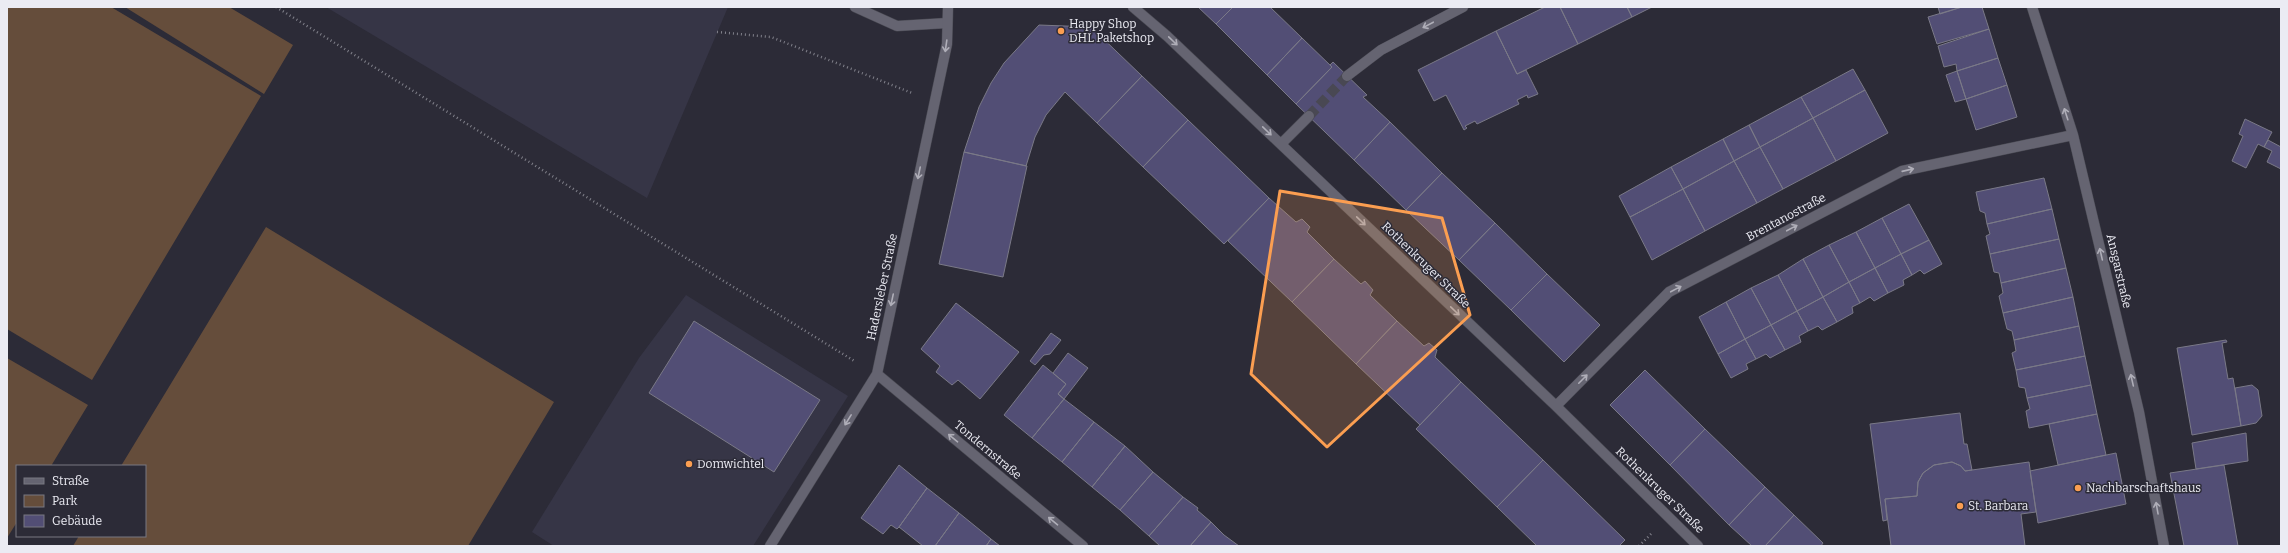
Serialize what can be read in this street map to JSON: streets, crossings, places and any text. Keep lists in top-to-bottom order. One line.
{"streets":{"street":["Brentanostraße","Rothenkruger Straße","Ansgarstraße","Hadersleber Straße","Tondernstraße"]},"crossings":[["Brentanostraße","Rothenkruger Straße"],["Brentanostraße","Ansgarstraße"],["Hadersleber Straße","Tondernstraße"]],"one_way":["Brentanostraße","Rothenkruger Straße","Ansgarstraße","Hadersleber Straße","Tondernstraße"],"places":["Happy Shop DHL Paketshop","Domwichtel","Nachbarschaftshaus","St. Barbara"],"legend":["Straße","Park","Gebäude"]}
